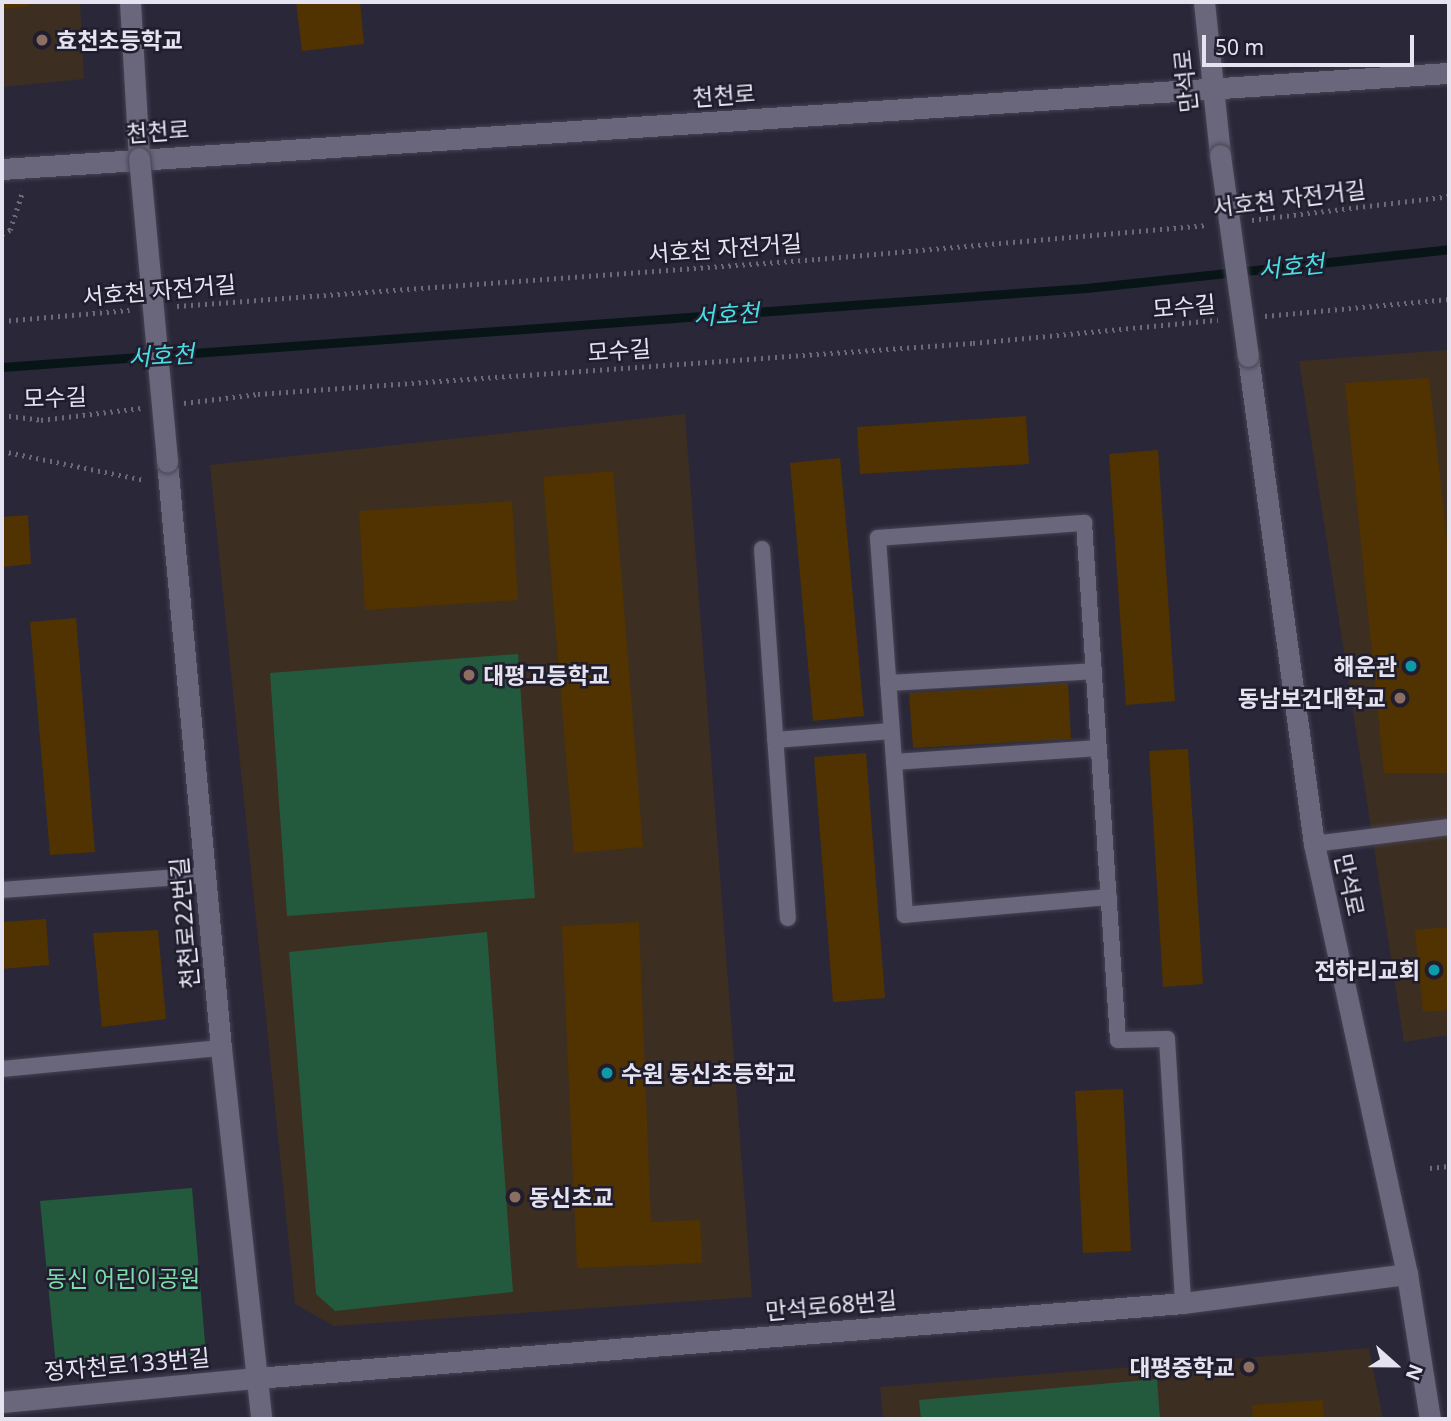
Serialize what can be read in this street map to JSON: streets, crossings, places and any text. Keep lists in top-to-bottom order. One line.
{"streets":{"street":["만석로","천천로","천천로22번길","만석로68번길","정자천로133번길"],"path":["서호천 자전거길","모수길"]},"crossings":[["만석로","천천로"],["만석로","만석로68번길"],["천천로","천천로22번길"],["천천로22번길","만석로68번길"],["천천로22번길","정자천로133번길"],["만석로68번길","정자천로133번길"]],"water":["서호천"],"parks":["동신 어린이공원"],"places":["효천초등학교","해운관","대평고등학교","동남보건대학교","전하리교회","수원 동신초등학교","동신초교","대평중학교"],"scale_bar":"50 m","north":"right"}
